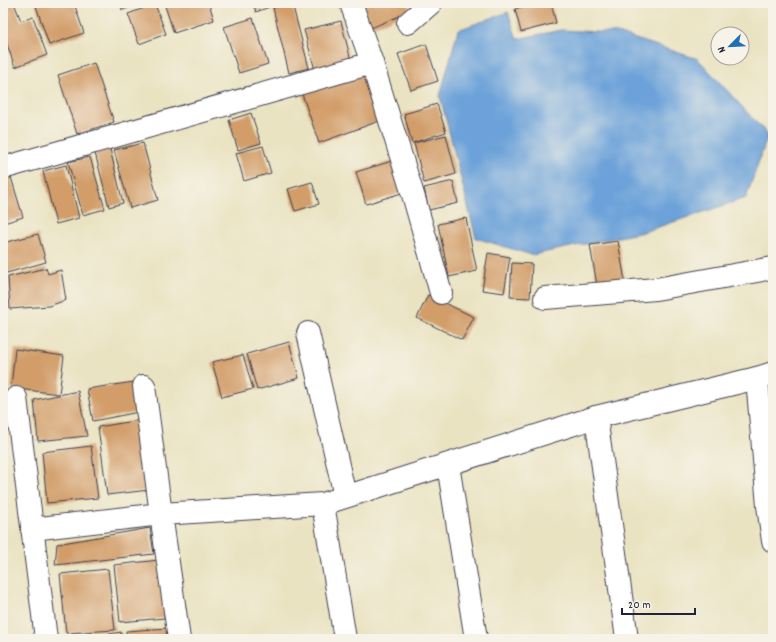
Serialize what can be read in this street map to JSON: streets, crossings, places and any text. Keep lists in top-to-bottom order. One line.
{"scale_bar":"20 m","north":"bottom left"}
